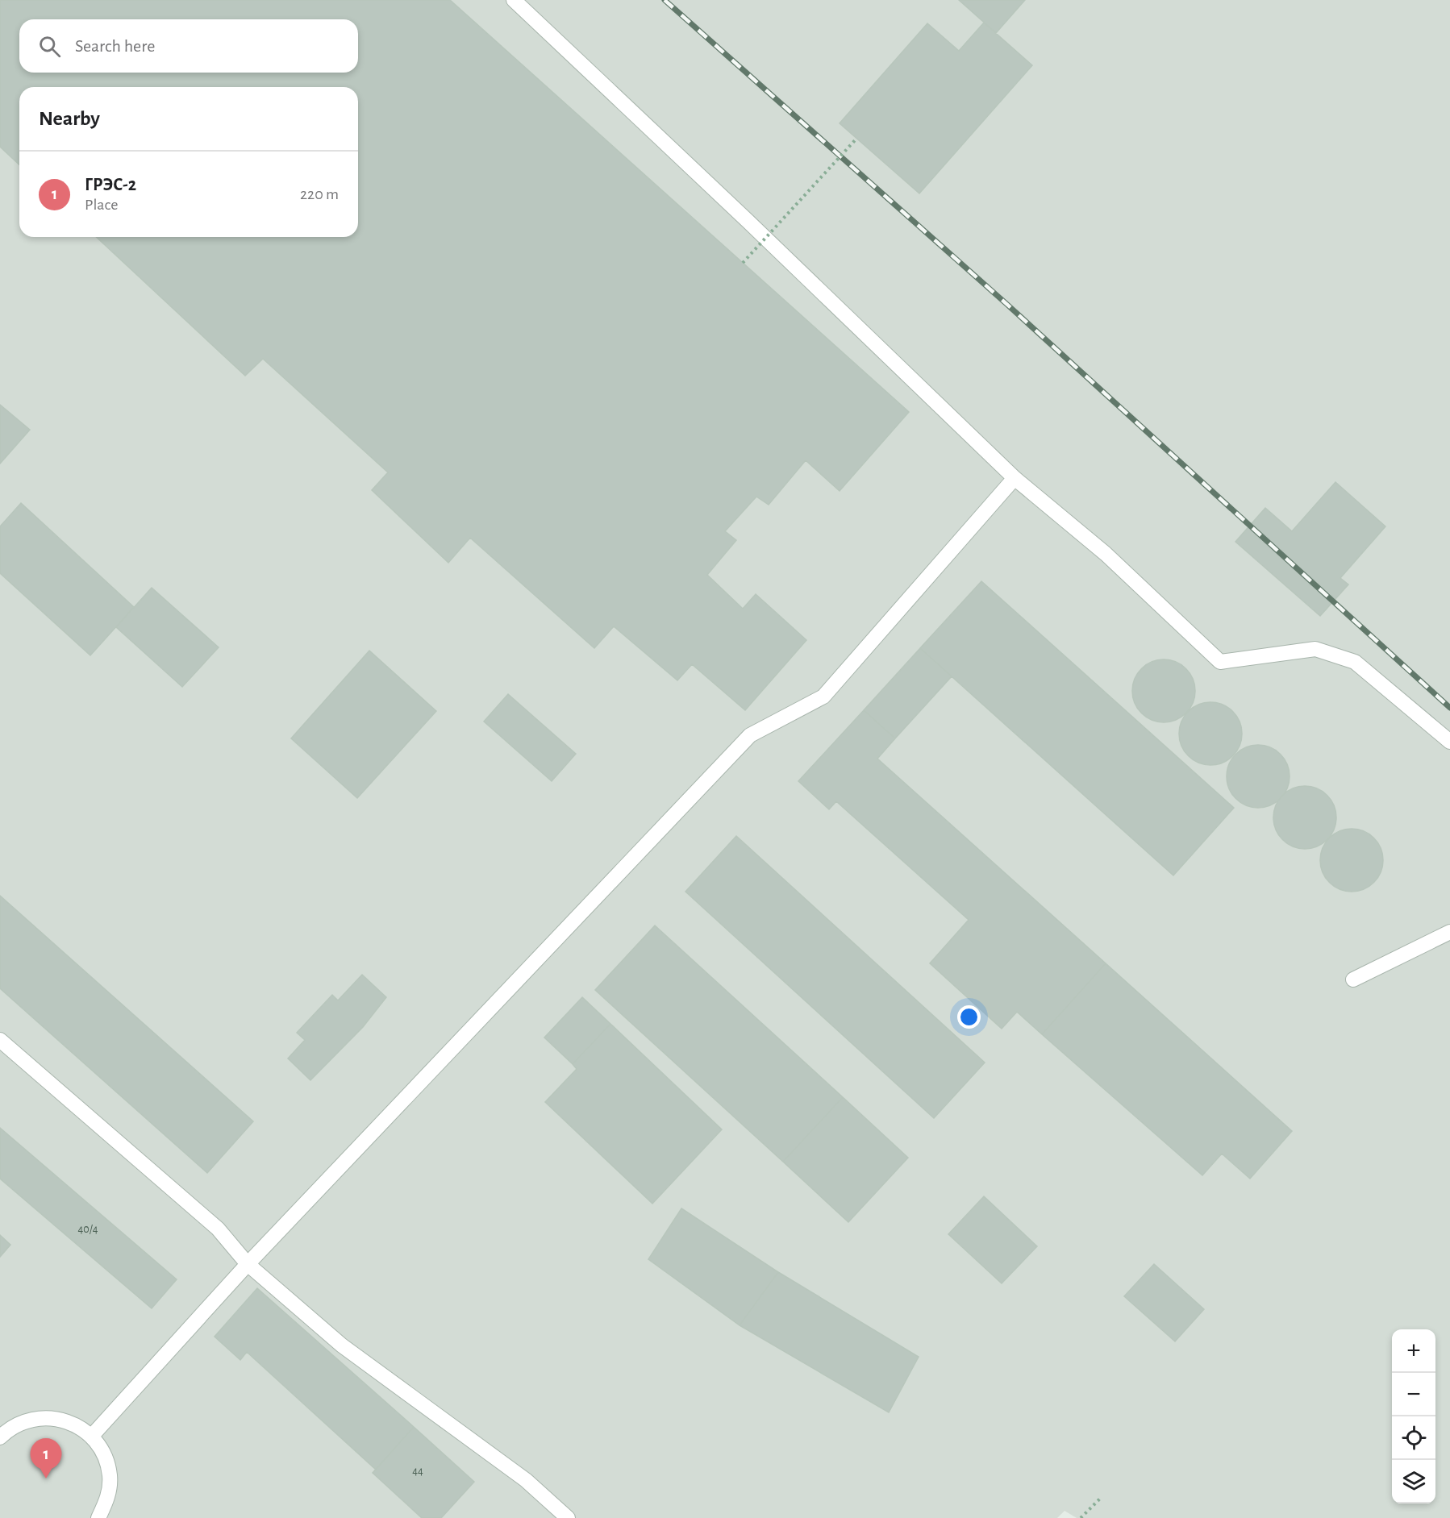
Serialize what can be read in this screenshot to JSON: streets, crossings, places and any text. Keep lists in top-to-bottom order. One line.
{"house_numbers":["40/4","44"],"page":{"search":"Search here","heading":"Nearby","list":[{"mark":"1","name":"ГРЭС-2","note":"Place","value":"220 m"}],"map_buttons":["+","−"],"pins":"1"}}
